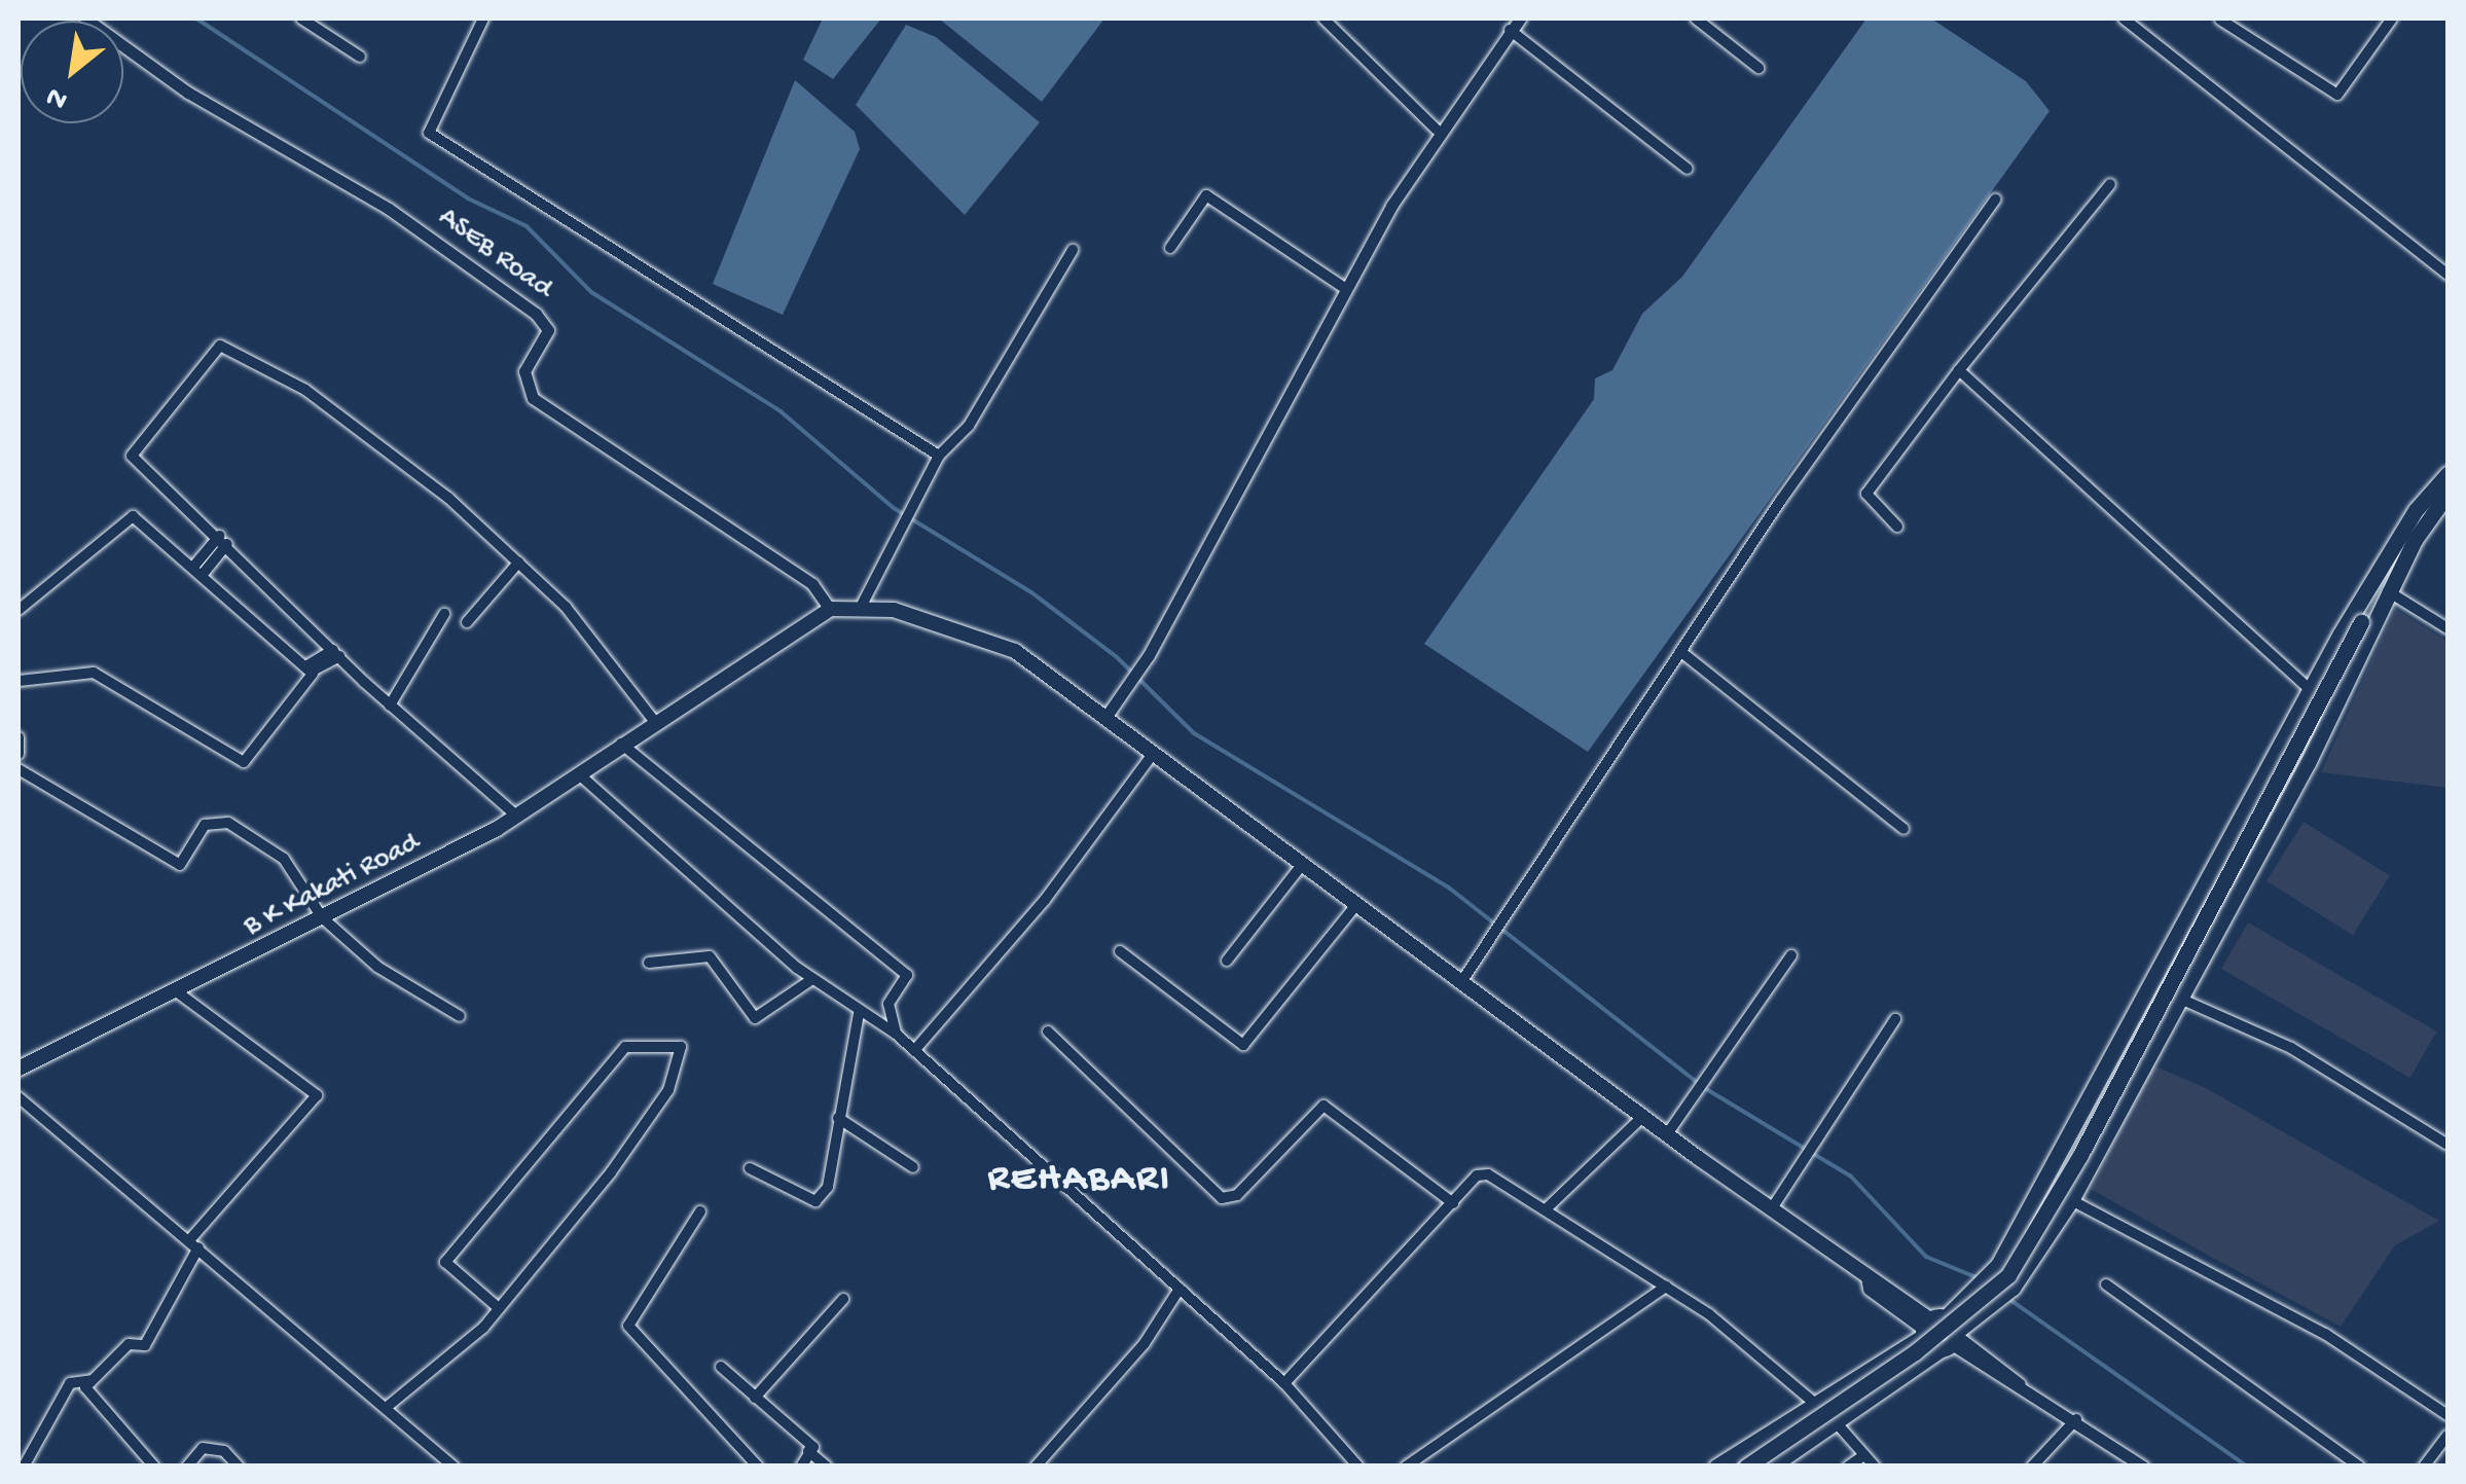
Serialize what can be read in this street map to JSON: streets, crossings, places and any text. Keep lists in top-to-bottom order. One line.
{"streets":{"main road":["B K Kakati Road"],"street":["ASEB Road"]},"crossings":[["ASEB Road","B K Kakati Road"]],"districts":["REHABARI"],"north":"bottom left"}
